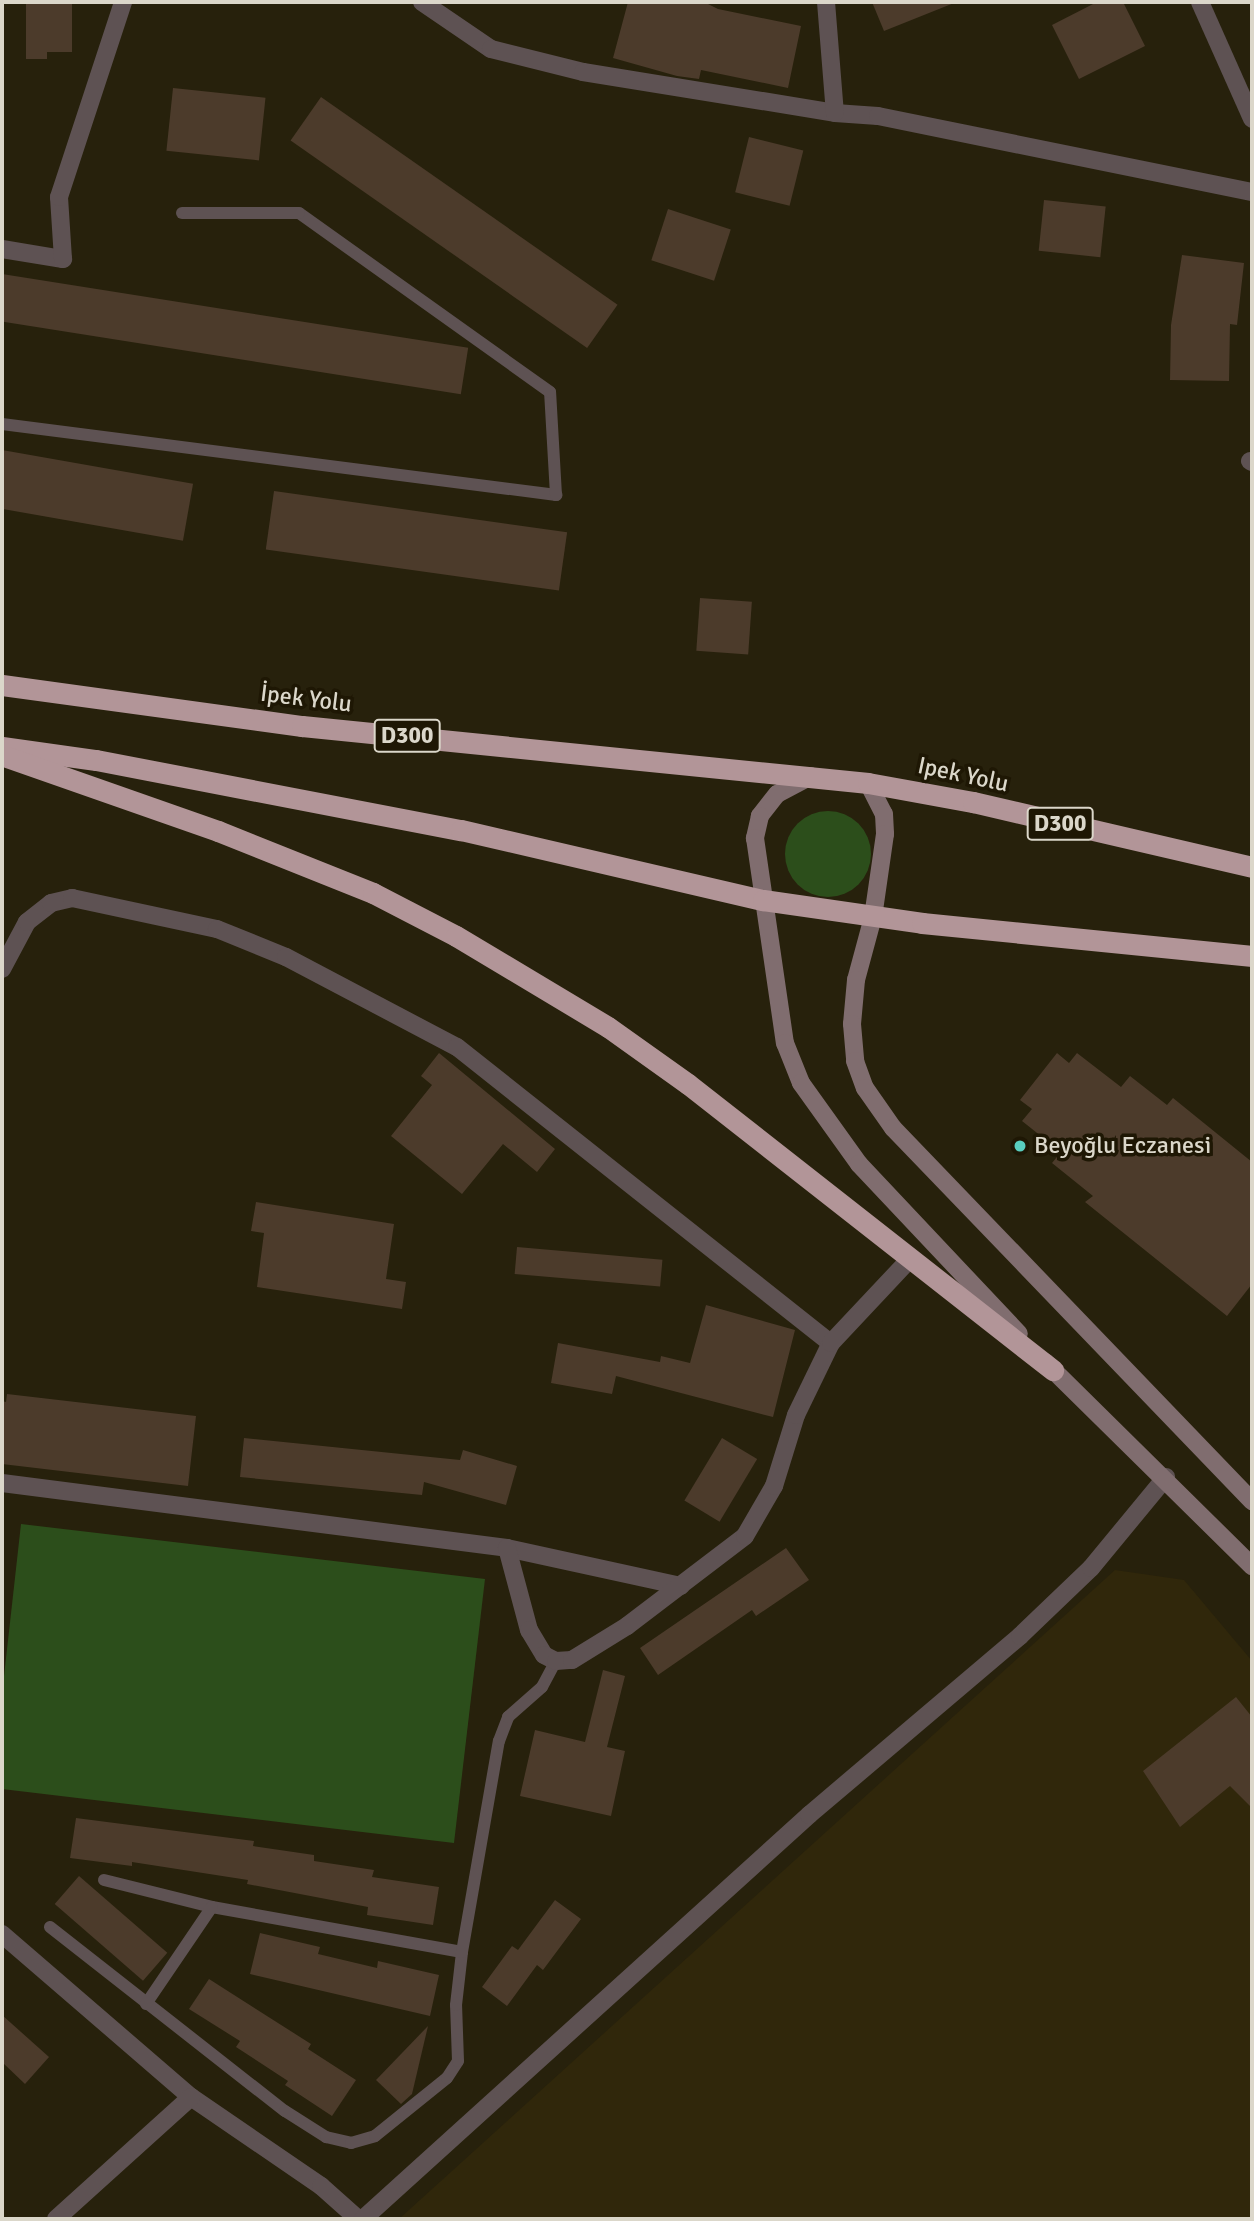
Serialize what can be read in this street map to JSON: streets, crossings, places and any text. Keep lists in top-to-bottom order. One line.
{"streets":{"highway":["İpek Yolu","D300","Ipek Yolu"]},"crossings":[["İpek Yolu","Ipek Yolu"]],"places":["Beyoğlu Eczanesi"]}
